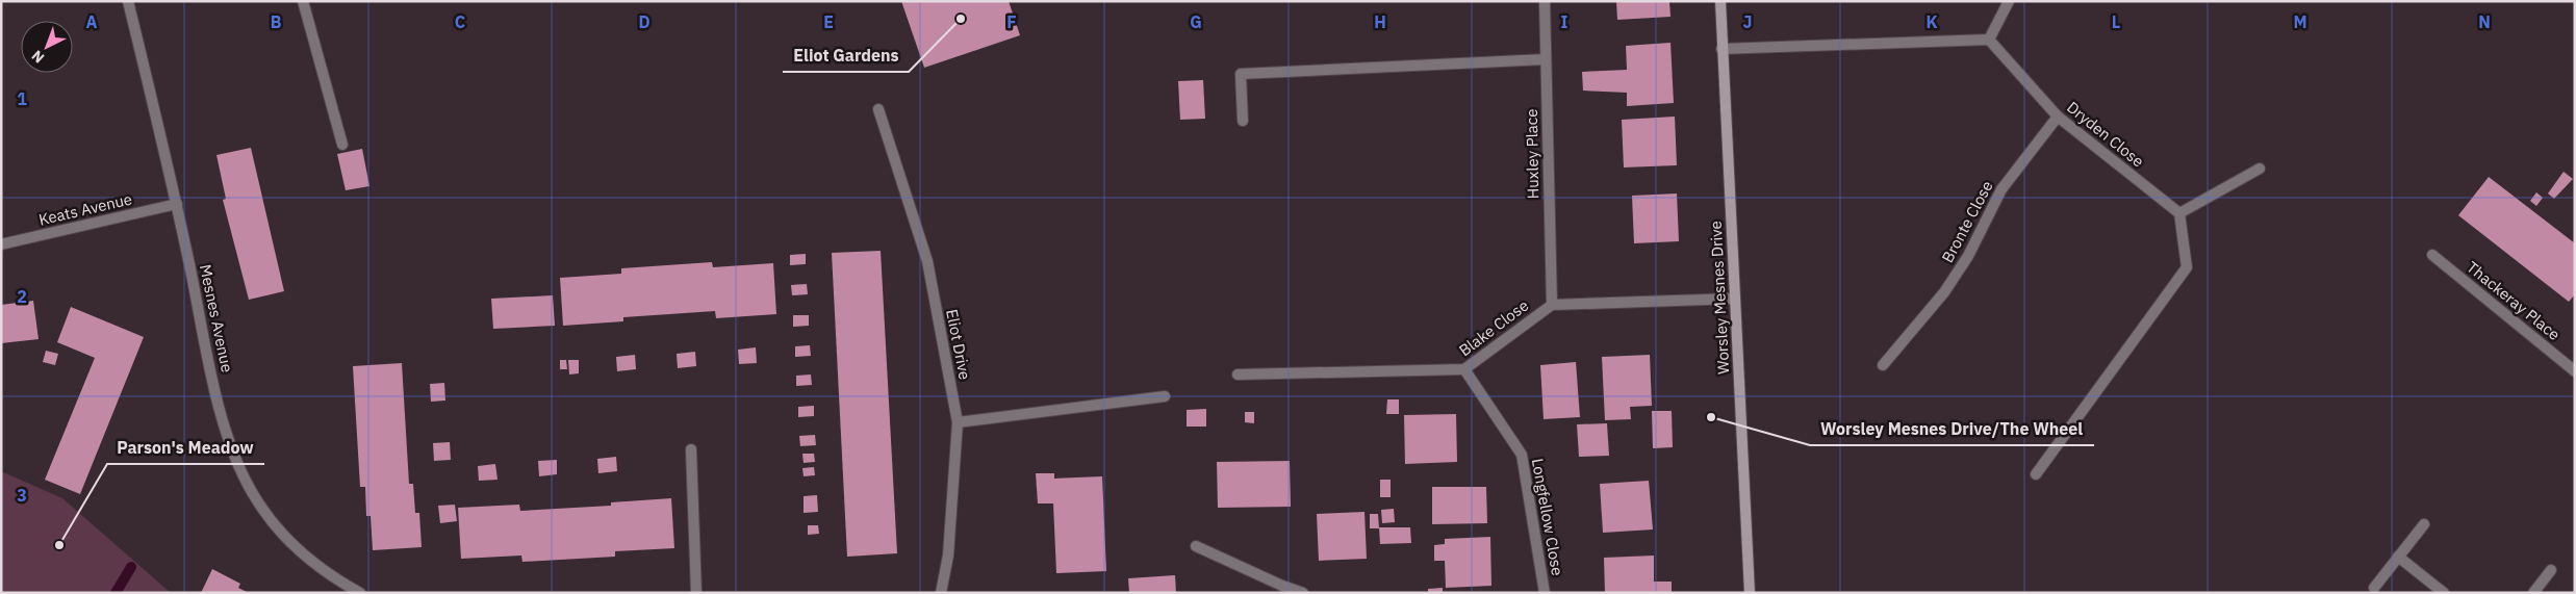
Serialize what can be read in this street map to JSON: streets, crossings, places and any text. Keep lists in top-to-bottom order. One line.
{"streets":{"street":["Dryden Close","Huxley Place","Keats Avenue","Bronte Close","Worsley Mesnes Drive","Thackeray Place","Mesnes Avenue","Blake Close","Eliot Drive","Longfellow Close"]},"crossings":[["Dryden Close","Bronte Close"],["Huxley Place","Blake Close"],["Keats Avenue","Mesnes Avenue"],["Worsley Mesnes Drive","Blake Close"],["Blake Close","Longfellow Close"]],"places":["Eliot Gardens","Worsley Mesnes Drive/The Wheel","Parson's Meadow"],"north":"bottom left","grid":{"columns":["A","B","C","D","E","F","G","H","I","J","K","L","M","N"],"rows":["1","2","3"]}}
